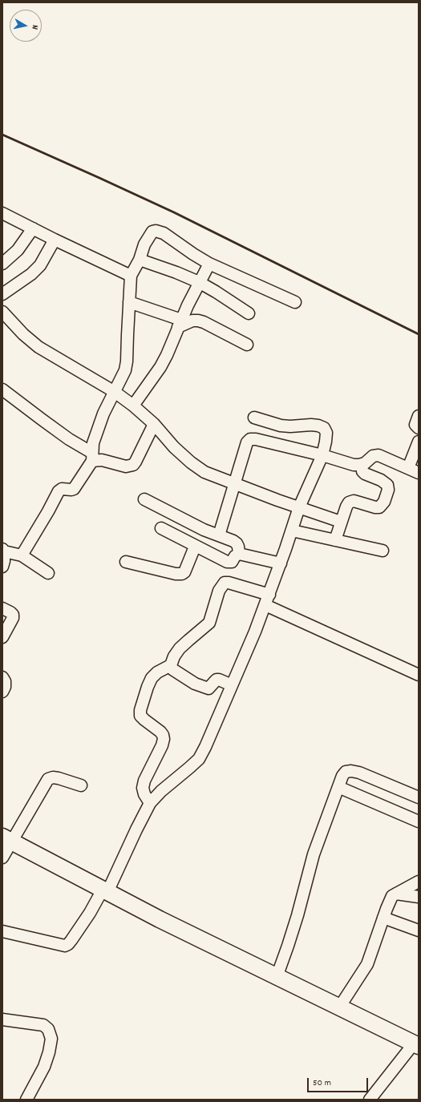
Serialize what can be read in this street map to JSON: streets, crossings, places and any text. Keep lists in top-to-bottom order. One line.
{"scale_bar":"50 m","north":"right"}
